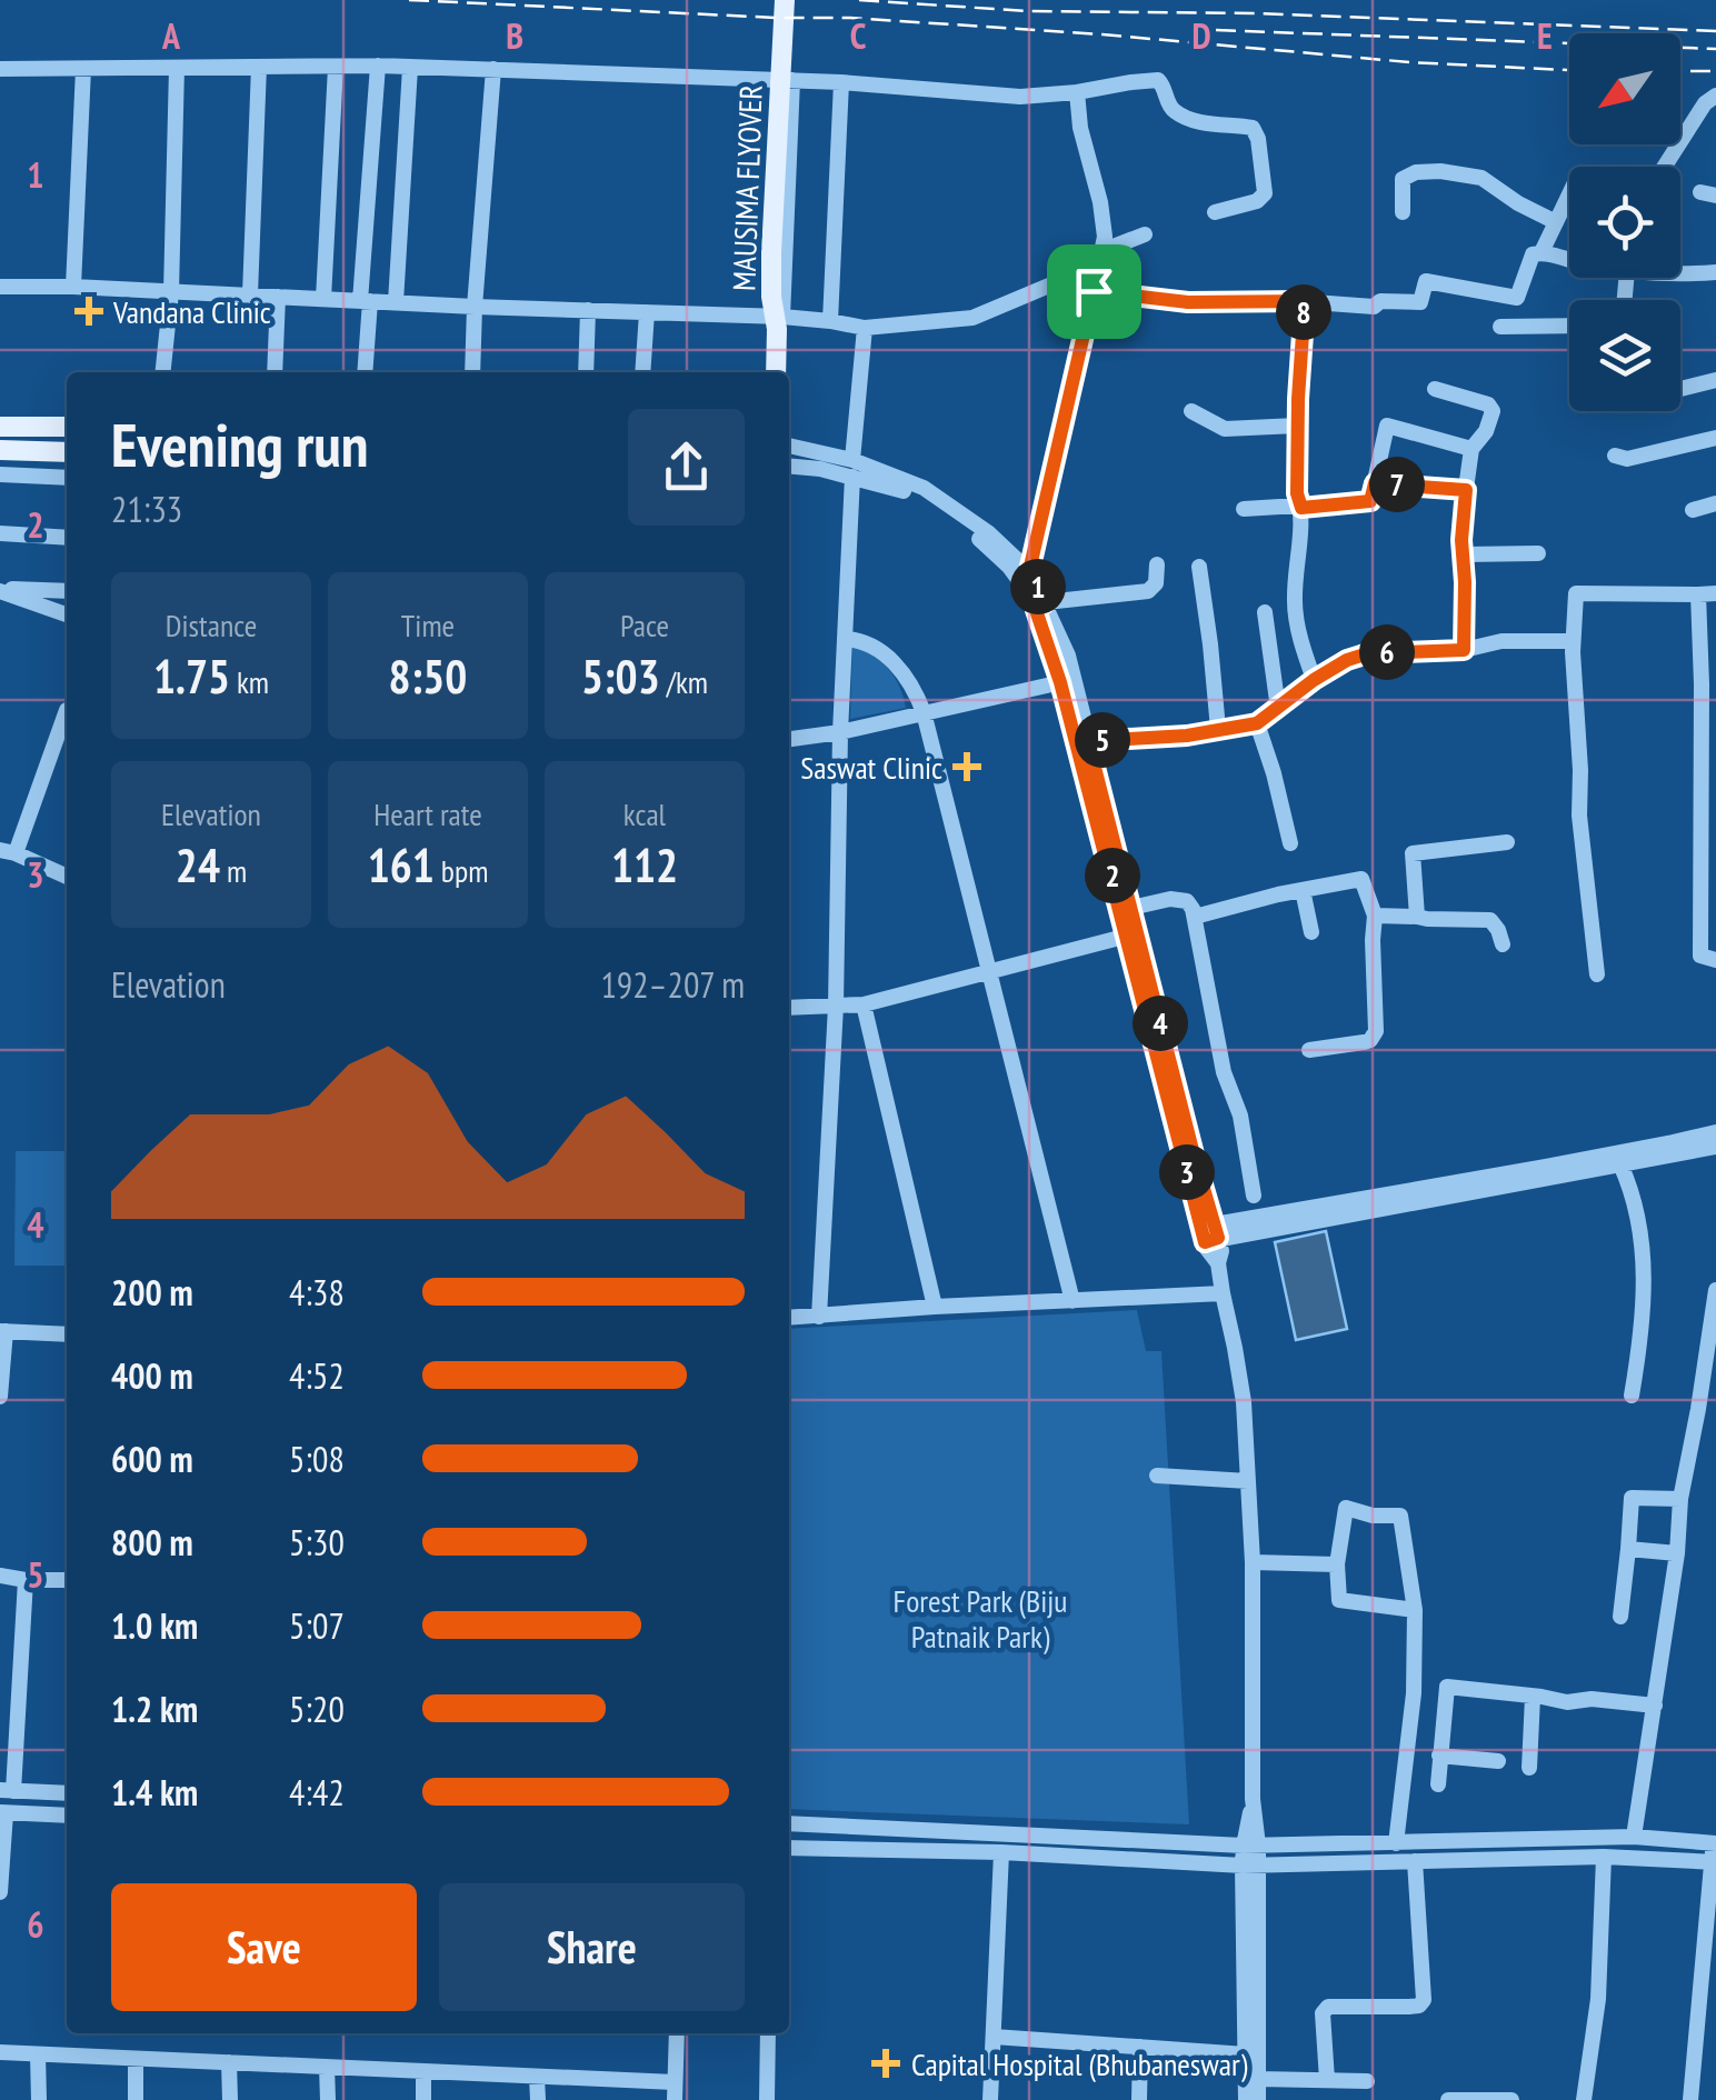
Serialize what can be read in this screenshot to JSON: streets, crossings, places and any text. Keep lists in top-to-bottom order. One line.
{"streets":{"main road":["MAUSIMA FLYOVER"]},"parks":["Forest Park (Biju Patnaik Park)"],"places":{"health":["Vandana Clinic","Saswat Clinic","Capital Hospital (Bhubaneswar)"]},"north":"bottom left","page":{"pins":["8","7","1","6","5","2","4","3"],"heading":["Evening run","21:33"],"stats":[["Distance","1.75 km"],["Time","8:50"],["Pace","5:03 /km"],["Elevation","24 m"],["Heart rate","161 bpm"],["kcal","112"]],"chart":["Elevation","192–207 m"],"list":[{"name":"200 m","note":"4:38"},{"name":"400 m","note":"4:52"},{"name":"600 m","note":"5:08"},{"name":"800 m","note":"5:30"},{"name":"1.0 km","note":"5:07"},{"name":"1.2 km","note":"5:20"},{"name":"1.4 km","note":"4:42"}],"buttons":["Save","Share"]},"grid":{"columns":["A","B","C","D","E"],"rows":["1","2","3","4","5","6"]}}
